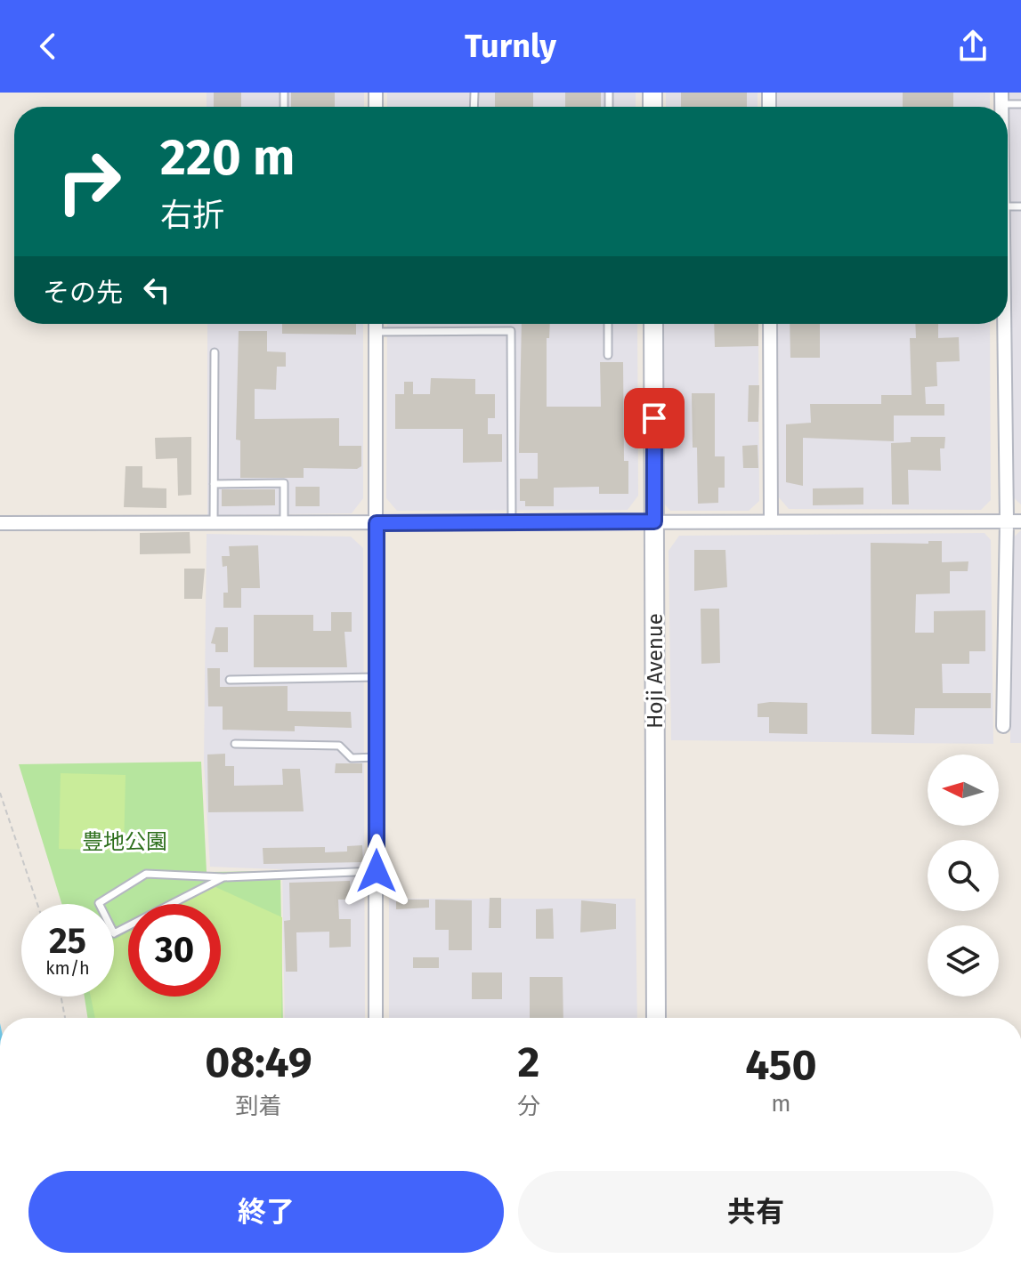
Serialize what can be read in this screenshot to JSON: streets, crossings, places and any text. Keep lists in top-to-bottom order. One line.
{"streets":{"main road":["Hoji Avenue"]},"parks":["豊地公園"],"north":"left","page":{"header":"Turnly","turn":["220 m","右折"],"then":"その先","speed":"25 km/h","limit":"30","eta":["08:49","到着","2","分","450","m"],"buttons":["終了","共有"]}}
